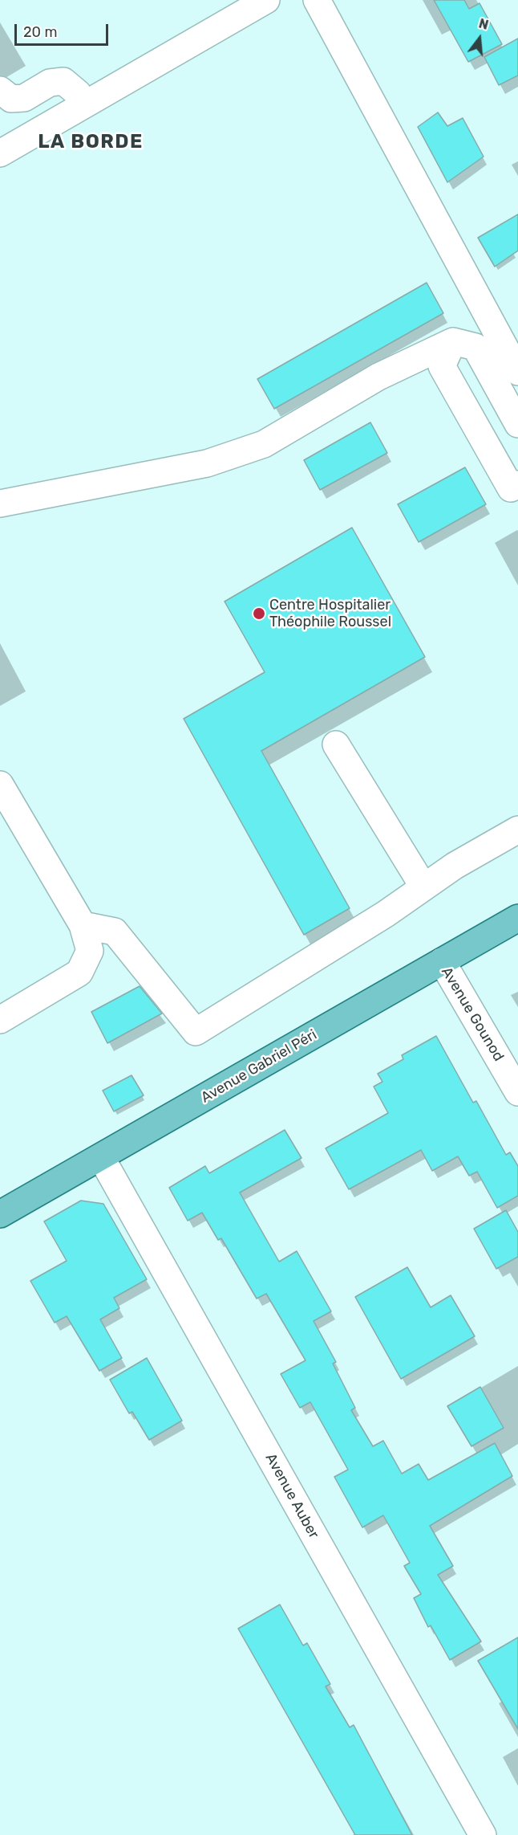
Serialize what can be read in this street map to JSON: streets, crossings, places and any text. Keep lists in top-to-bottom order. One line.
{"streets":{"main road":["Avenue Gabriel Péri"],"street":["Avenue Gounod","Avenue Auber"]},"crossings":[["Avenue Gounod","Avenue Gabriel Péri"],["Avenue Gabriel Péri","Avenue Auber"]],"districts":["LA BORDE"],"places":["Centre Hospitalier Théophile Roussel"],"scale_bar":"20 m","north":"top"}
